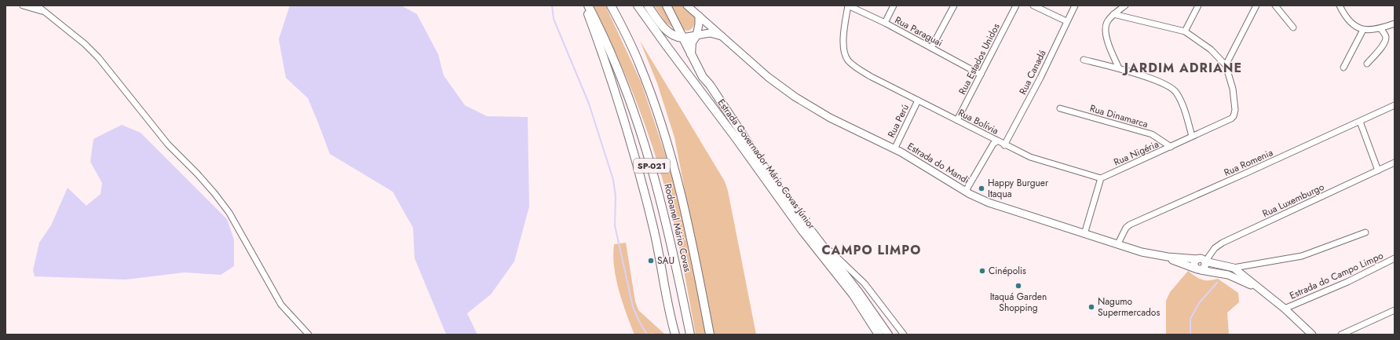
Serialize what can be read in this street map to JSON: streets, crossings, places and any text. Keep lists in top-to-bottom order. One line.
{"streets":{"highway":["Estrada Governador Mário Covas Júnior","SP-021","Rodoanel Mário Covas"],"main road":["Estrada do Mandi"],"street":["Rua Paraguai","Rua Estados Unidos","Rua Canadá","Rua Dinamarca","Rua Perú","Rua Bolívia","Rua Nigéria","Rua Romenia","Rua Luxemburgo","Estrada do Campo Limpo"]},"crossings":[["Rua Paraguai","Rua Estados Unidos"],["Rua Paraguai","Rua Bolívia"],["Rua Estados Unidos","Rua Bolívia"],["Rua Canadá","Rua Bolívia"],["Rua Dinamarca","Rua Nigéria"],["Rua Perú","Rua Bolívia"],["Rua Perú","Estrada do Mandi"],["Rua Bolívia","Rua Nigéria"],["Rua Romenia","Estrada do Mandi"],["Estrada do Mandi","Estrada Governador Mário Covas Júnior"],["Estrada do Mandi","Rua Luxemburgo"],["Estrada do Mandi","Estrada do Campo Limpo"]],"districts":["JARDIM ADRIANE","CAMPO LIMPO"],"places":["Happy Burguer Itaqua","SAU","Cinépolis","Itaquá Garden Shopping","Nagumo Supermercados"]}
